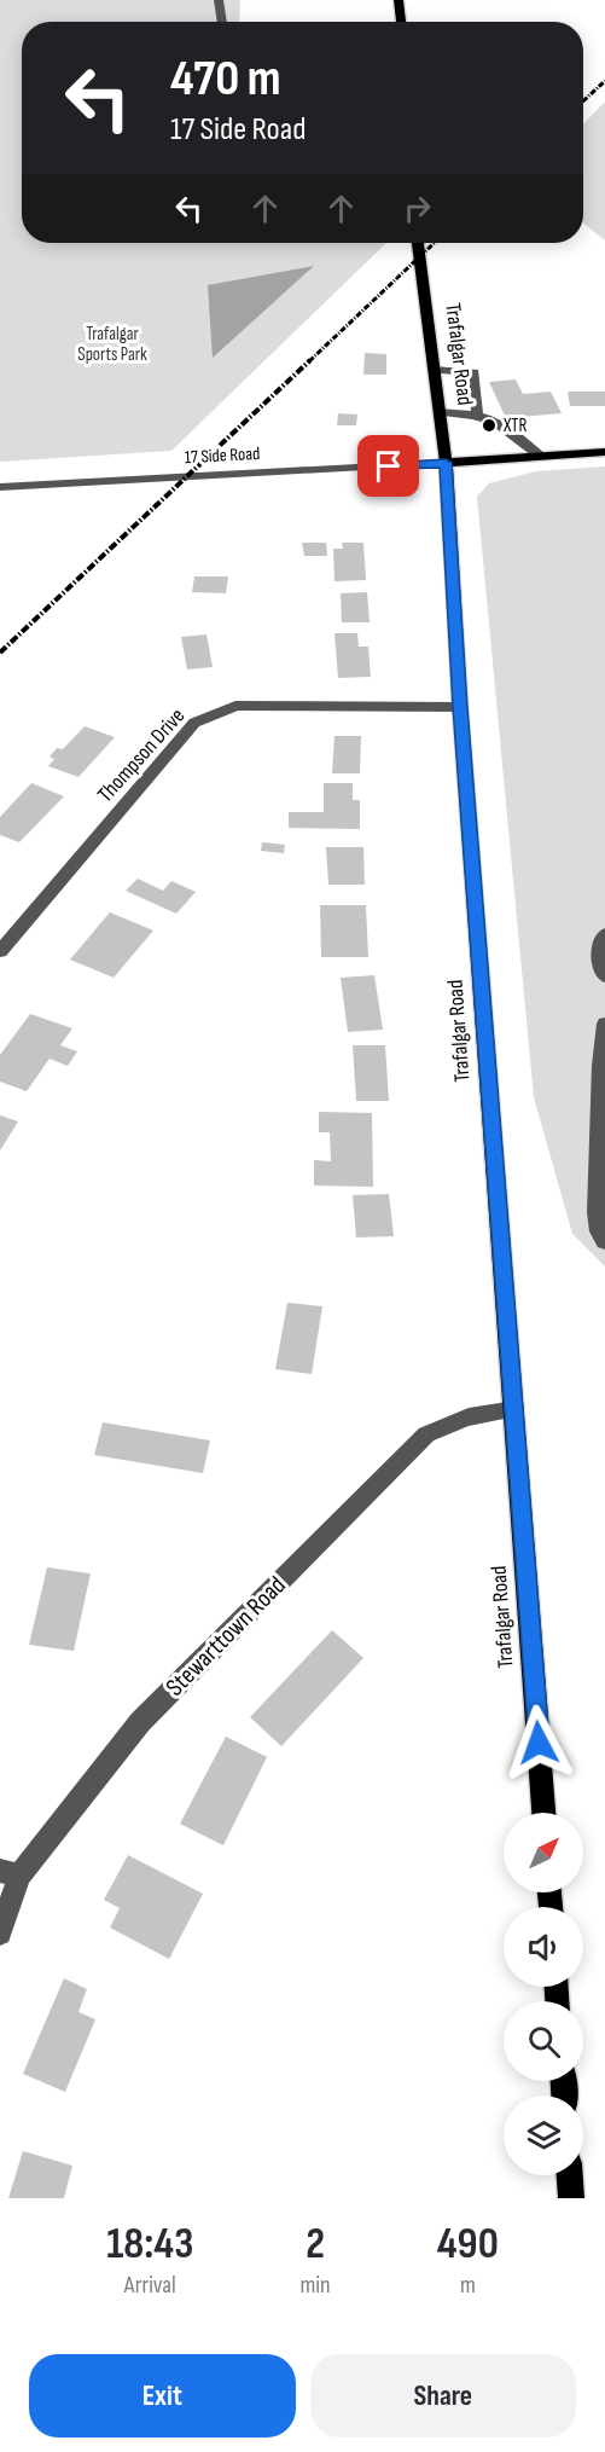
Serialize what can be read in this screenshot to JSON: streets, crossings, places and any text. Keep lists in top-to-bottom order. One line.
{"streets":{"main road":["Trafalgar Road"],"street":["17 Side Road","Thompson Drive","Stewarttown Road"]},"crossings":[["Trafalgar Road","17 Side Road"],["Trafalgar Road","Thompson Drive"],["Trafalgar Road","Stewarttown Road"]],"parks":["Trafalgar Sports Park"],"places":["XTR"],"north":"top right","page":{"turn":["470 m","17 Side Road"],"eta":["18:43","Arrival","2","min","490","m"],"buttons":["Exit","Share"]}}
